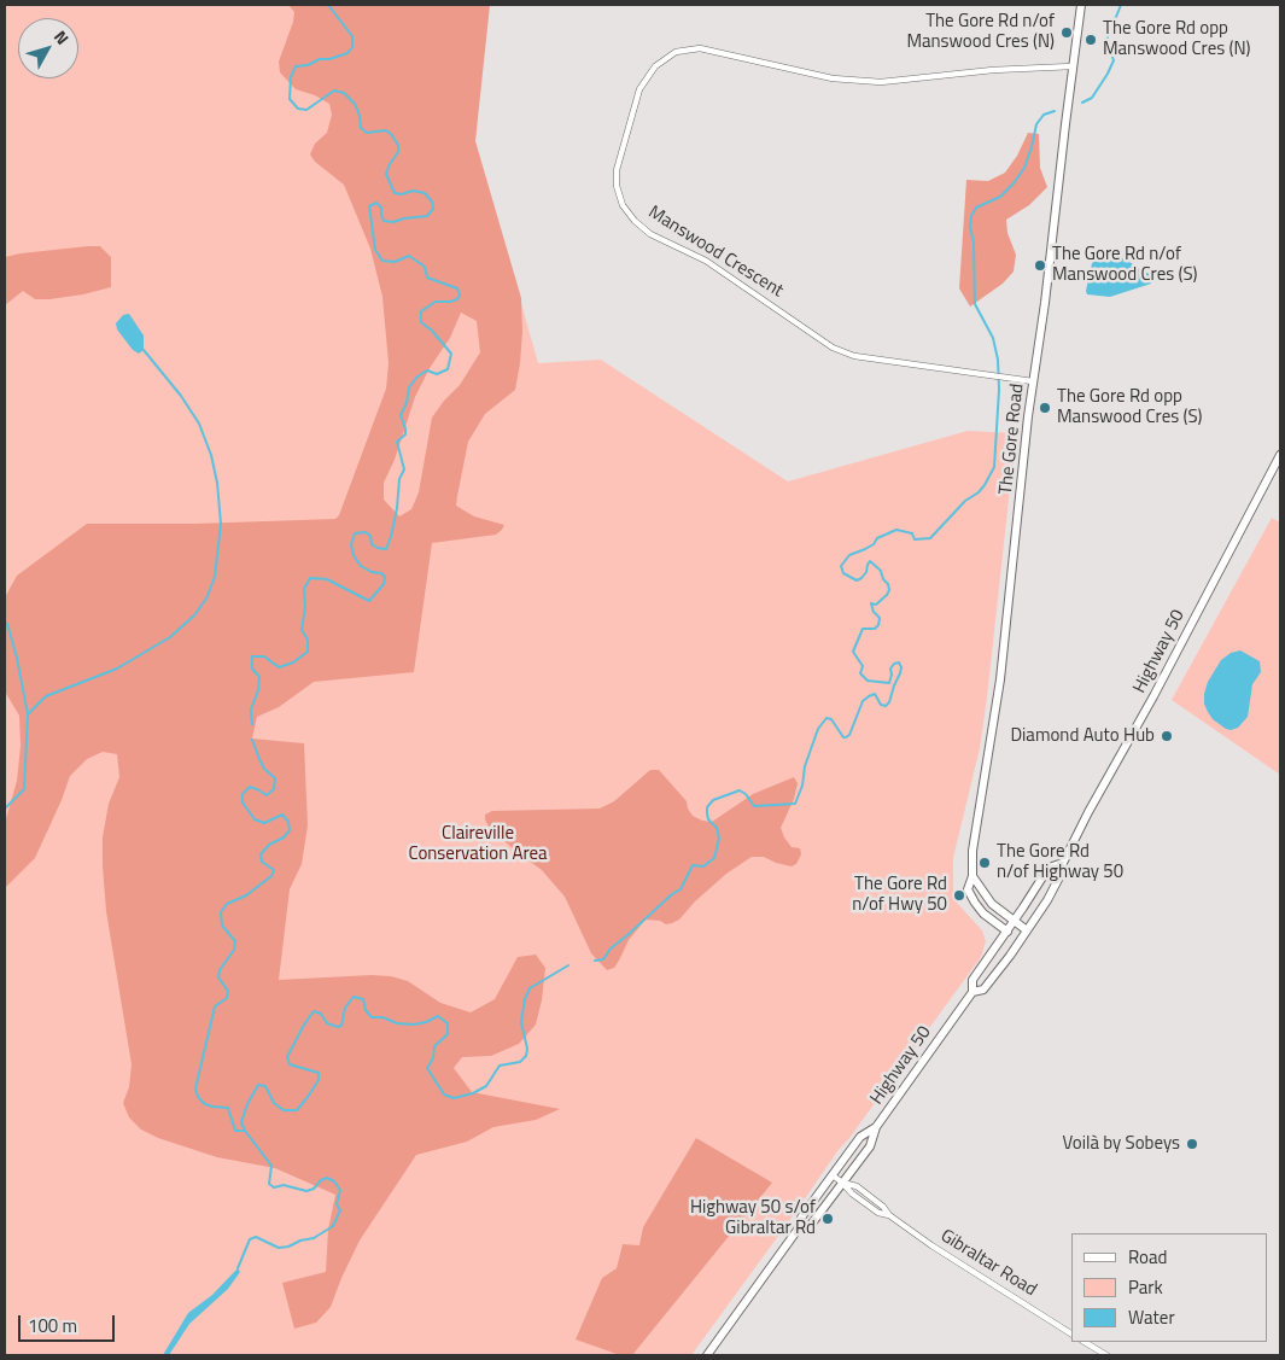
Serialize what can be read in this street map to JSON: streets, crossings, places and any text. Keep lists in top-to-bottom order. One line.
{"streets":{"main road":["The Gore Road","Highway 50"],"street":["Manswood Crescent","Gibraltar Road"]},"crossings":[["Manswood Crescent","The Gore Road"],["The Gore Road","Highway 50"],["Highway 50","Gibraltar Road"]],"parks":["Claireville Conservation Area"],"places":["The Gore Rd n/of Manswood Cres (N)","The Gore Rd opp Manswood Cres (N)","The Gore Rd n/of Manswood Cres (S)","The Gore Rd opp Manswood Cres (S)","Diamond Auto Hub","The Gore Rd n/of Highway 50","The Gore Rd n/of Hwy 50","Voilà by Sobeys","Highway 50 s/of Gibraltar Rd"],"legend":["Road","Park","Water"],"scale_bar":"100 m","north":"top right"}
